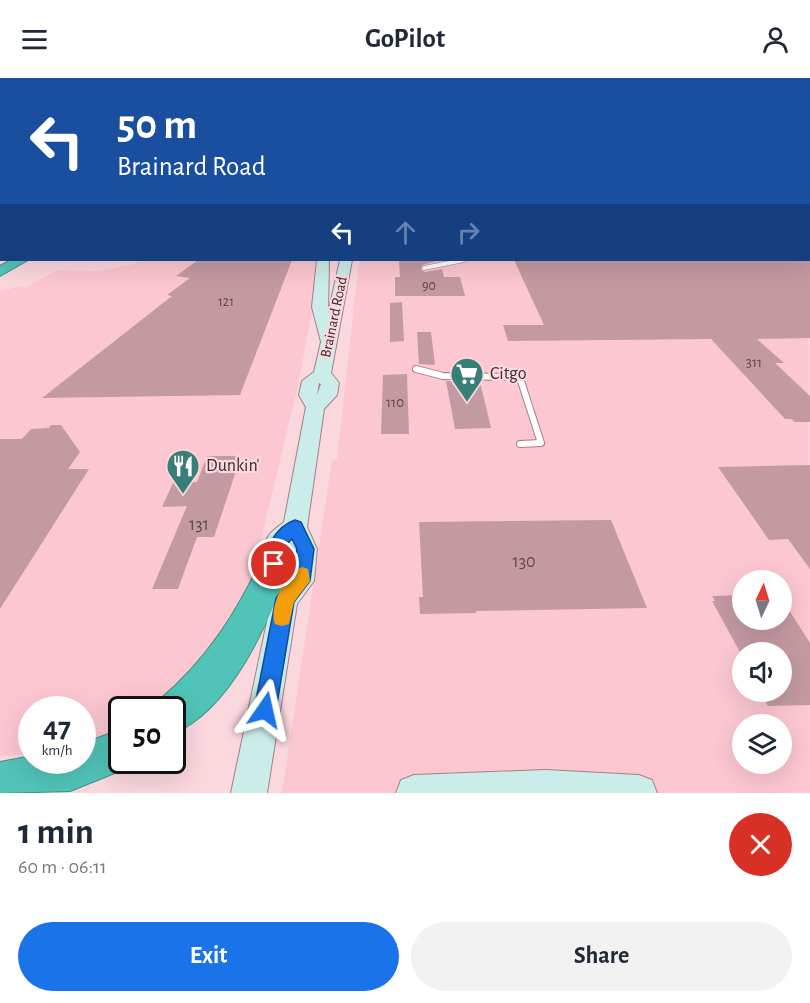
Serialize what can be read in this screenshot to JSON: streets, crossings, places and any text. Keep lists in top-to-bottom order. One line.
{"streets":{"main road":["Brainard Road"]},"places":{"supermarket":["Citgo"],"restaurant":["Dunkin'"]},"house_numbers":["90","121","311","110","131","130"],"north":"top","page":{"header":"GoPilot","turn":["50 m","Brainard Road"],"speed":"47 km/h","limit":"50","heading":["1 min","60 m · 06:11"],"buttons":["Exit","Share"]}}
